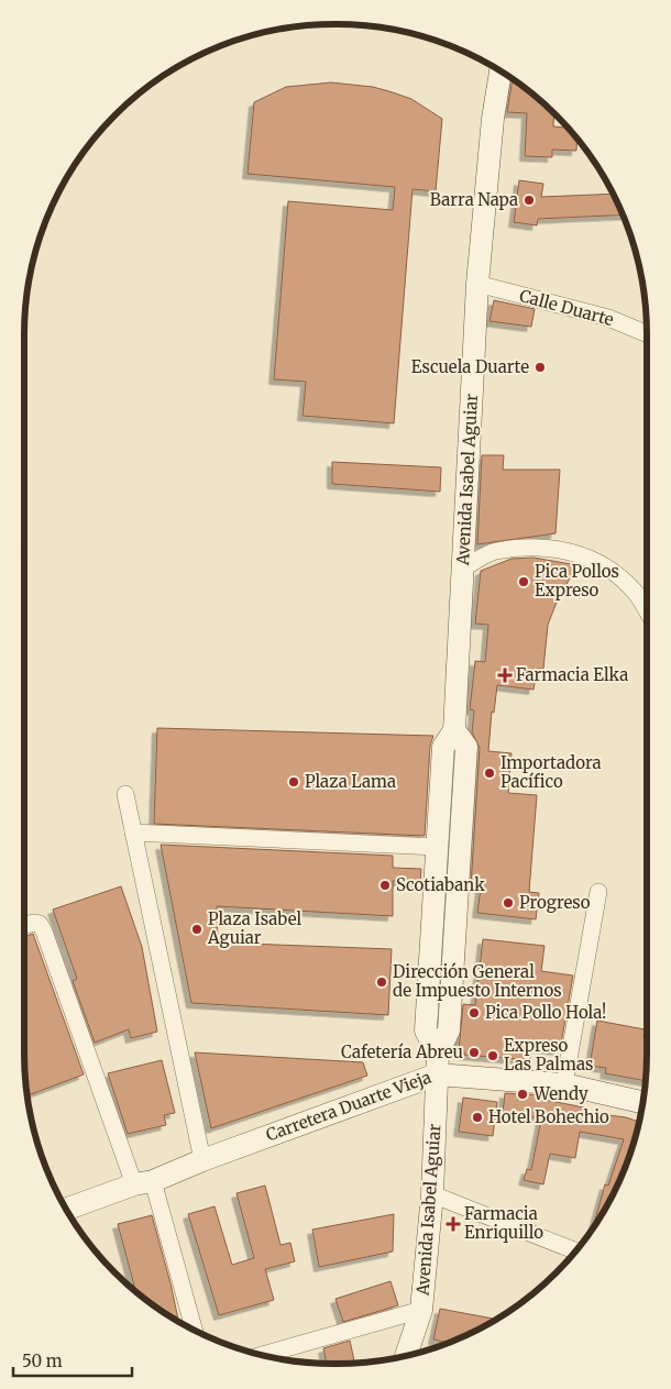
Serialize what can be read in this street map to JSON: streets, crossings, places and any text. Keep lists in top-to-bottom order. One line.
{"streets":{"main road":["Avenida Isabel Aguiar","Carretera Duarte Vieja"],"street":["Calle Duarte"]},"crossings":[["Calle Duarte","Avenida Isabel Aguiar"],["Avenida Isabel Aguiar","Carretera Duarte Vieja"]],"places":{"other":["Barra Napa","Escuela Duarte","Pica Pollos Expreso","Importadora Pacífico","Plaza Lama","Scotiabank","Progreso","Plaza Isabel Aguiar","Dirección General de Impuesto Internos","Pica Pollo Hola!","Cafetería Abreu","Expreso Las Palmas","Wendy","Hotel Bohechio"],"health":["Farmacia Elka","Farmacia Enriquillo"]},"scale_bar":"50 m"}
